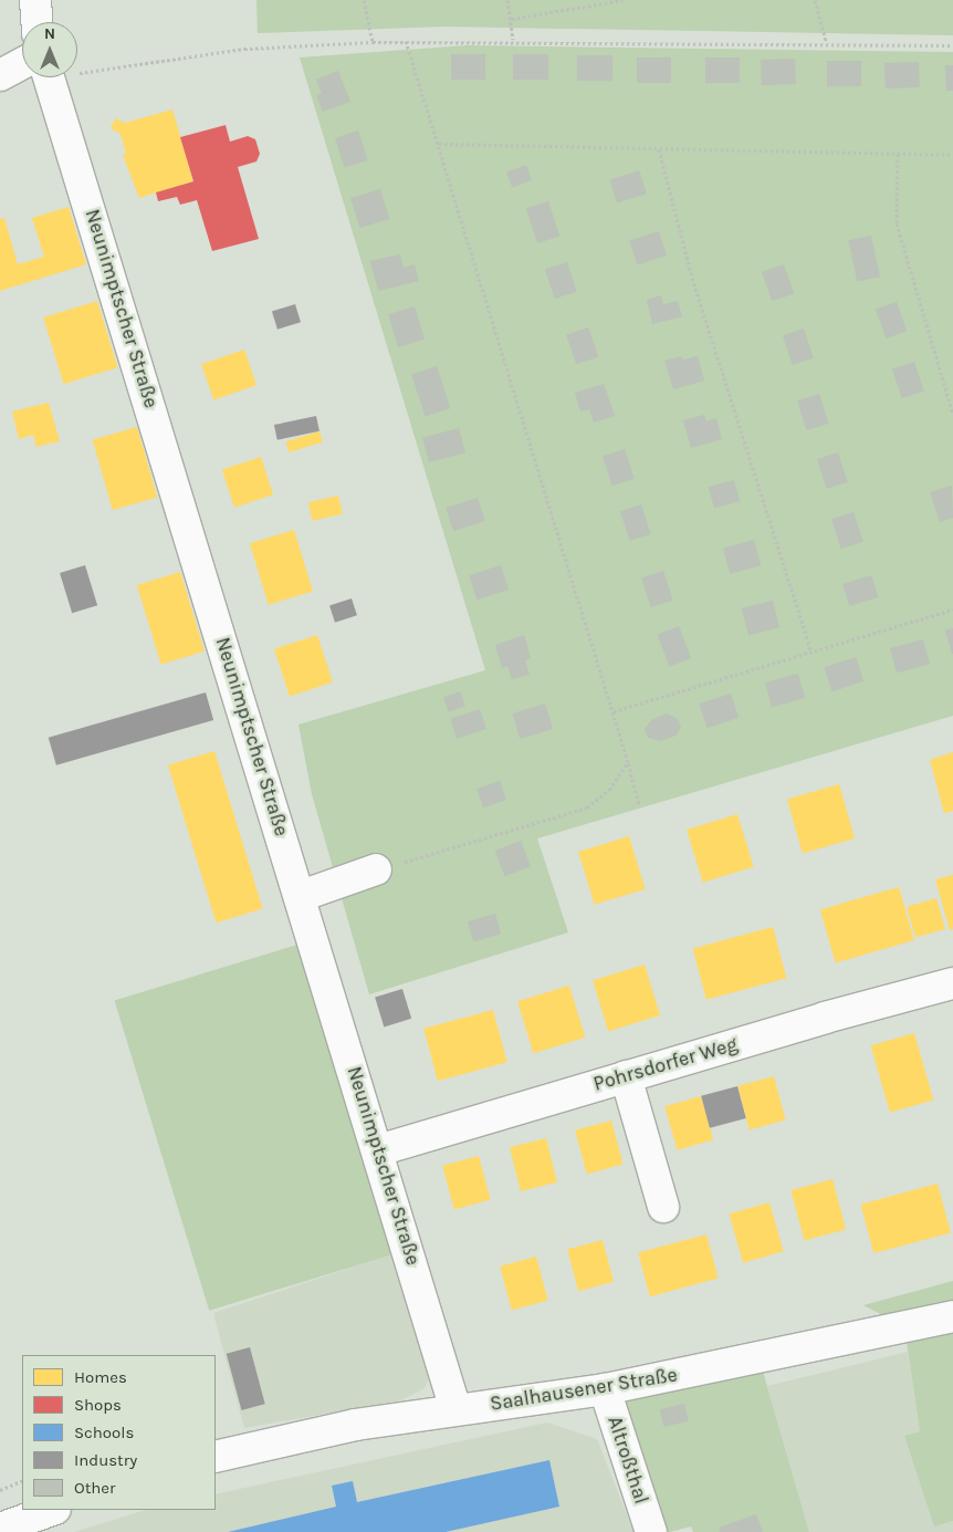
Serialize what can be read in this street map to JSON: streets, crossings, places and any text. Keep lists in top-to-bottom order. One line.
{"streets":{"street":["Neunimptscher Straße","Pohrsdorfer Weg","Saalhausener Straße","Altroßthal"]},"crossings":[["Neunimptscher Straße","Pohrsdorfer Weg"],["Neunimptscher Straße","Saalhausener Straße"],["Saalhausener Straße","Altroßthal"]],"legend":["Homes","Shops","Schools","Industry","Other"],"north":"top"}
